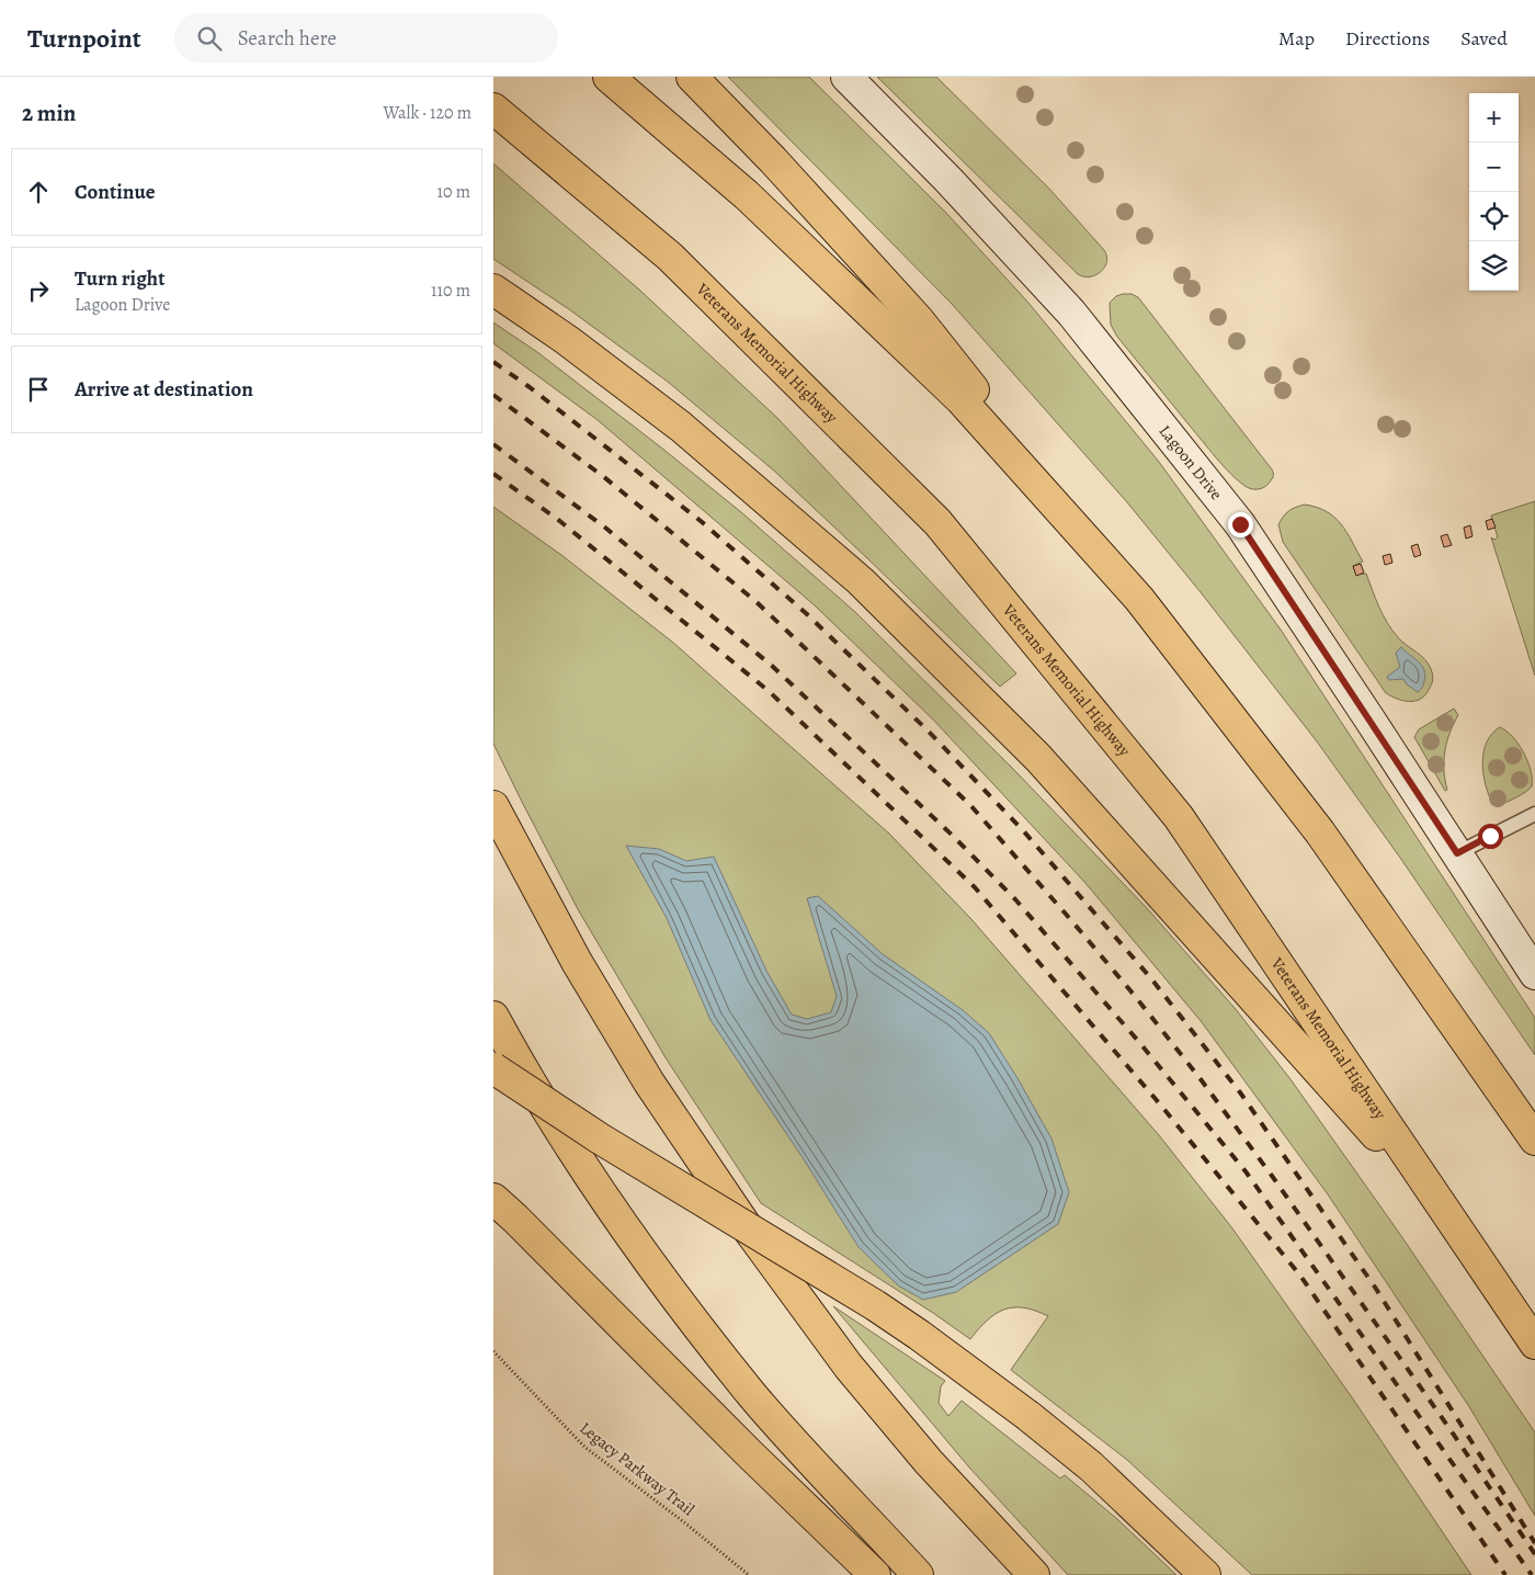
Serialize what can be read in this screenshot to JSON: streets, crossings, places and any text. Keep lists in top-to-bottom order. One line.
{"streets":{"highway":["Veterans Memorial Highway"],"street":["Lagoon Drive"],"path":["Legacy Parkway Trail"]},"page":{"header":"Turnpoint","search":"Search here","nav":["Map","Directions","Saved"],"heading":["2 min","Walk · 120 m"],"map_buttons":["+","−"],"list":[["Continue","10 m"],["Turn right","Lagoon Drive","110 m"],"Arrive at destination"]}}
